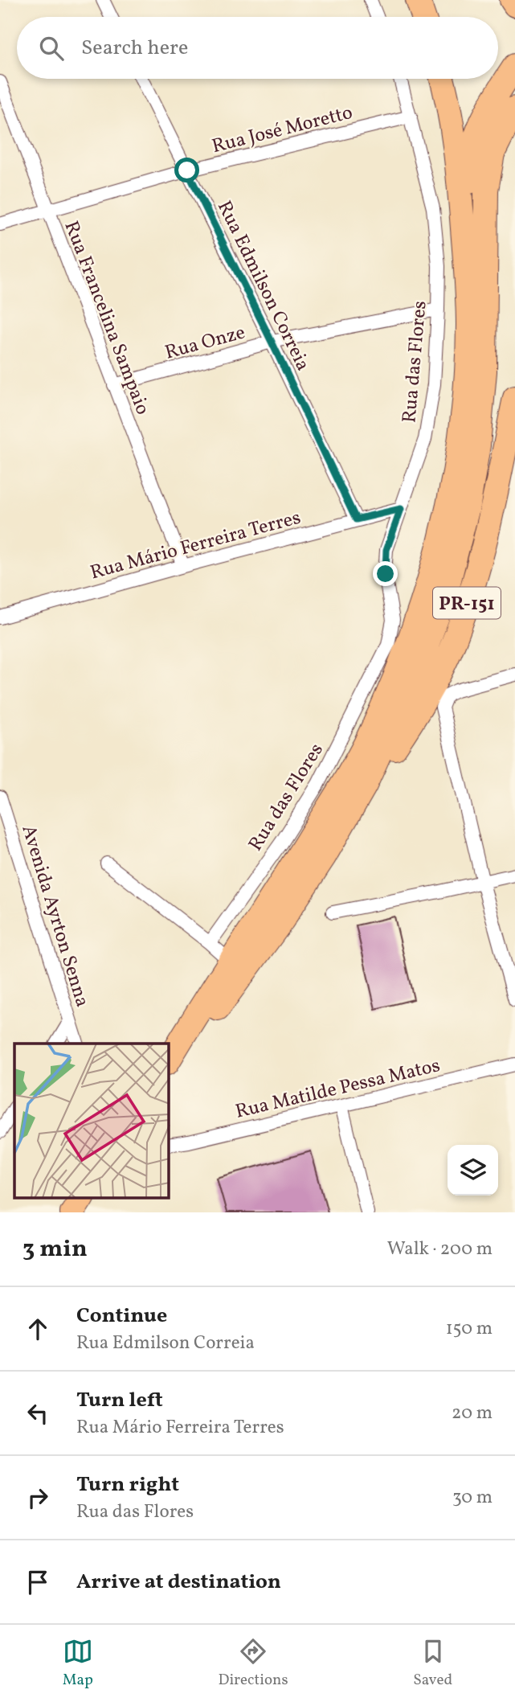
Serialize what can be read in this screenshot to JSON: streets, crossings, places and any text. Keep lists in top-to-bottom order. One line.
{"streets":{"highway":["PR-151"],"street":["Rua José Moretto","Rua Edmilson Correia","Rua Francelina Sampaio","Rua Onze","Rua das Flores","Rua Mário Ferreira Terres","Avenida Ayrton Senna","Rua Matilde Pessa Matos"]},"crossings":[["Rua José Moretto","Rua Edmilson Correia"],["Rua José Moretto","Rua Francelina Sampaio"],["Rua José Moretto","Rua das Flores"],["Rua Edmilson Correia","Rua Onze"],["Rua Edmilson Correia","Rua Mário Ferreira Terres"],["Rua Francelina Sampaio","Rua Onze"],["Rua Francelina Sampaio","Rua Mário Ferreira Terres"],["Rua Onze","Rua das Flores"],["Rua das Flores","Rua Mário Ferreira Terres"]],"page":{"search":"Search here","heading":["3 min","Walk · 200 m"],"list":[["Continue","Rua Edmilson Correia","150 m"],["Turn left","Rua Mário Ferreira Terres","20 m"],["Turn right","Rua das Flores","30 m"],"Arrive at destination"],"nav":["Map","Directions","Saved"]}}
